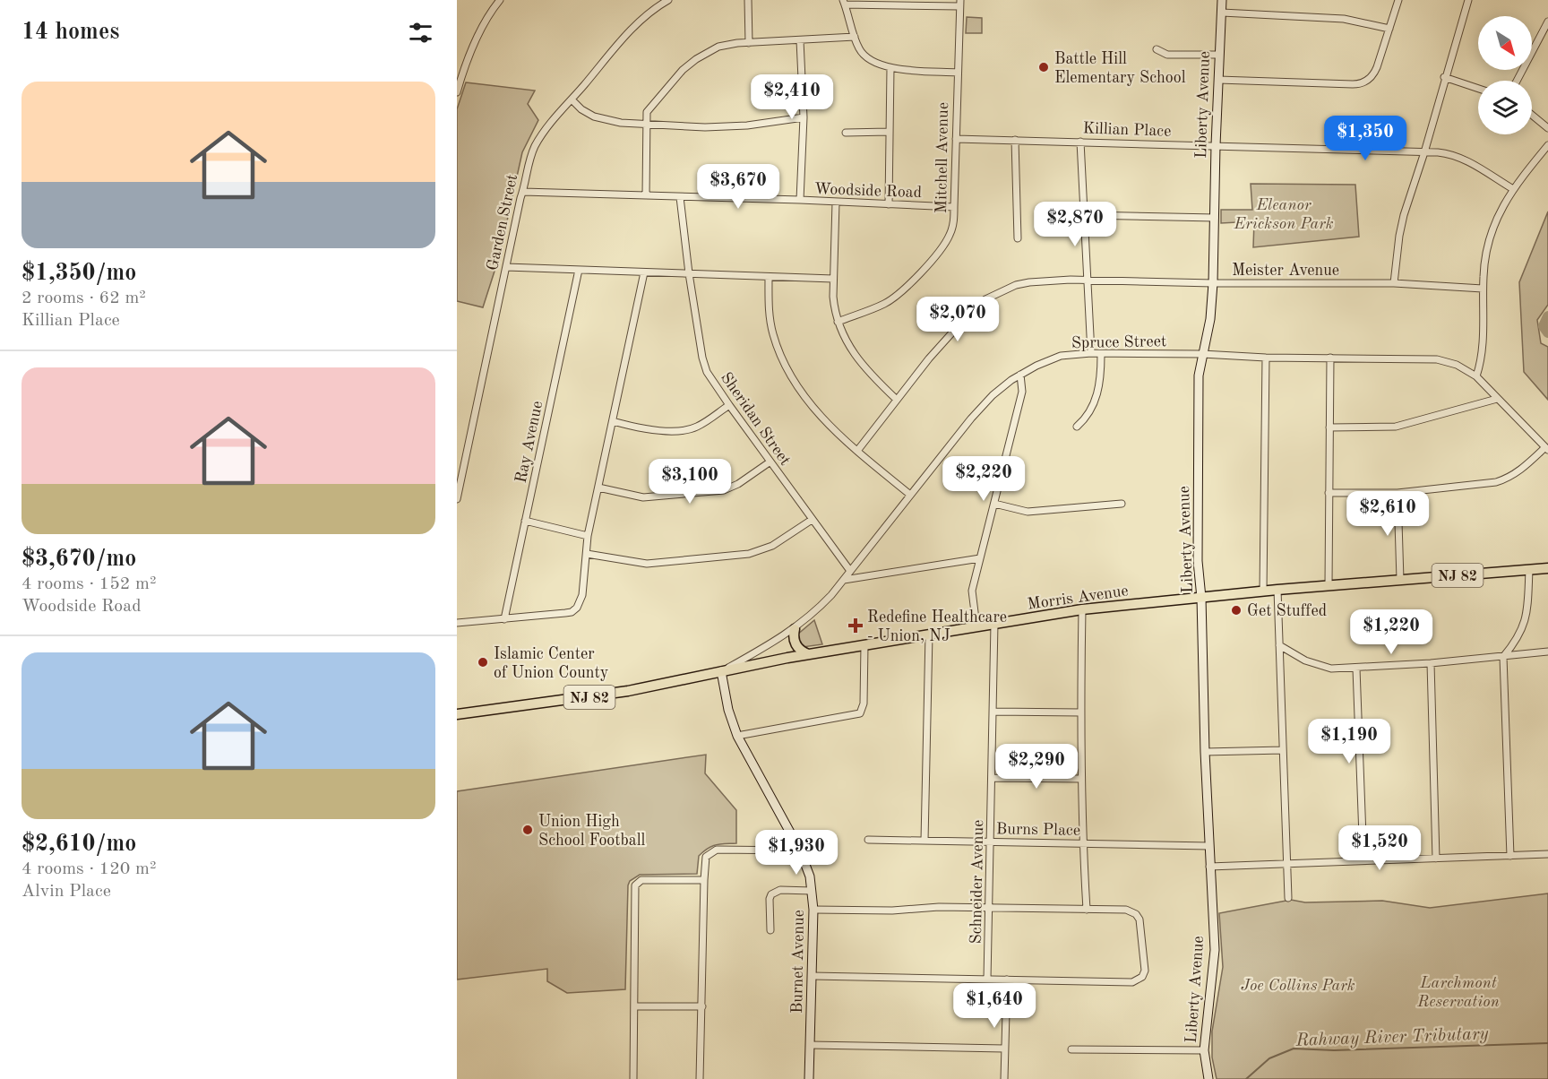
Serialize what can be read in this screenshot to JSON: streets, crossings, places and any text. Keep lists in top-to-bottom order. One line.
{"streets":{"main road":["NJ 82","Morris Avenue"],"street":["Liberty Avenue","Killian Place","Mitchell Avenue","Woodside Road","Garden Street","Meister Avenue","Spruce Street","Sheridan Street","Ray Avenue","Burns Place","Schneider Avenue","Burnet Avenue"]},"crossings":[["Liberty Avenue","Killian Place"],["Liberty Avenue","Meister Avenue"],["Liberty Avenue","Spruce Street"],["Liberty Avenue","Morris Avenue"],["Liberty Avenue","Burns Place"],["Killian Place","Mitchell Avenue"],["Mitchell Avenue","Woodside Road"],["Woodside Road","Garden Street"],["Woodside Road","Sheridan Street"],["Spruce Street","Sheridan Street"],["Spruce Street","Morris Avenue"],["Spruce Street","Burnet Avenue"],["Morris Avenue","Schneider Avenue"],["Morris Avenue","Burnet Avenue"],["Burns Place","Schneider Avenue"]],"water":["Rahway River Tributary"],"parks":["Eleanor Erickson Park","Larchmont Reservation","Joe Collins Park"],"places":{"other":["Battle Hill Elementary School","Get Stuffed","Islamic Center of Union County","Union High School Football"],"health":["Redefine Healthcare - Union, NJ"]},"north":"bottom right","page":{"heading":"14 homes","list":[{"name":"$1,350/mo","note":"2 rooms · 62 m² · Killian Place"},{"name":"$3,670/mo","note":"4 rooms · 152 m² · Woodside Road"},{"name":"$2,610/mo","note":"4 rooms · 120 m² · Alvin Place"}],"price":["$2,410","$1,350","$3,670","$2,870","$2,070","$2,220","$3,100","$2,610","$1,220","$1,190","$2,290","$1,520","$1,930","$1,640"]}}
